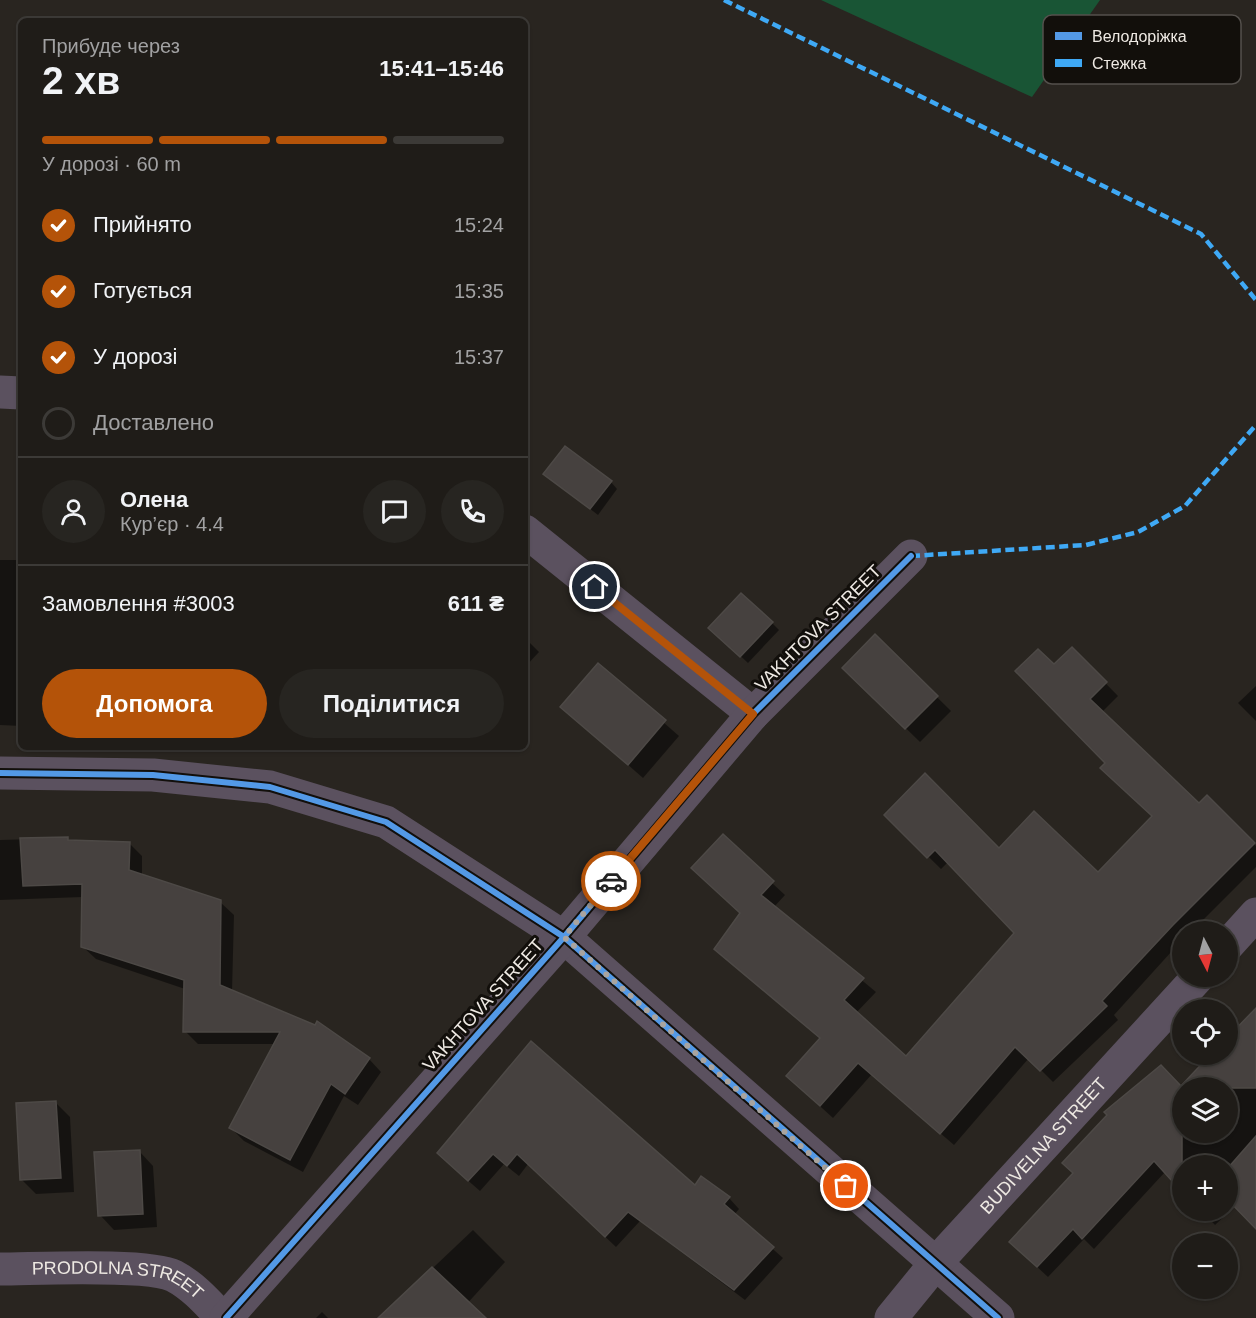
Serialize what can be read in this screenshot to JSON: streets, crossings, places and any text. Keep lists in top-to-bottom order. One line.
{"streets":{"street":["VAKHTOVA STREET","BUDIVELNA STREET","PRODOLNA STREET"]},"crossings":[["VAKHTOVA STREET","PRODOLNA STREET"]],"legend":["Велодоріжка","Стежка"],"north":"bottom","page":{"heading":["2 хв","Прибуде через","15:41–15:46"],"panel":["Олена","Кур’єр · 4.4","Замовлення #3003","611 ₴"],"bar":"У дорозі · 60 m","list":[["Прийнято","15:24"],["Готується","15:35"],["У дорозі","15:37"],"Доставлено"],"buttons":["Допомога","Поділитися"],"map_buttons":["+","−"]}}
